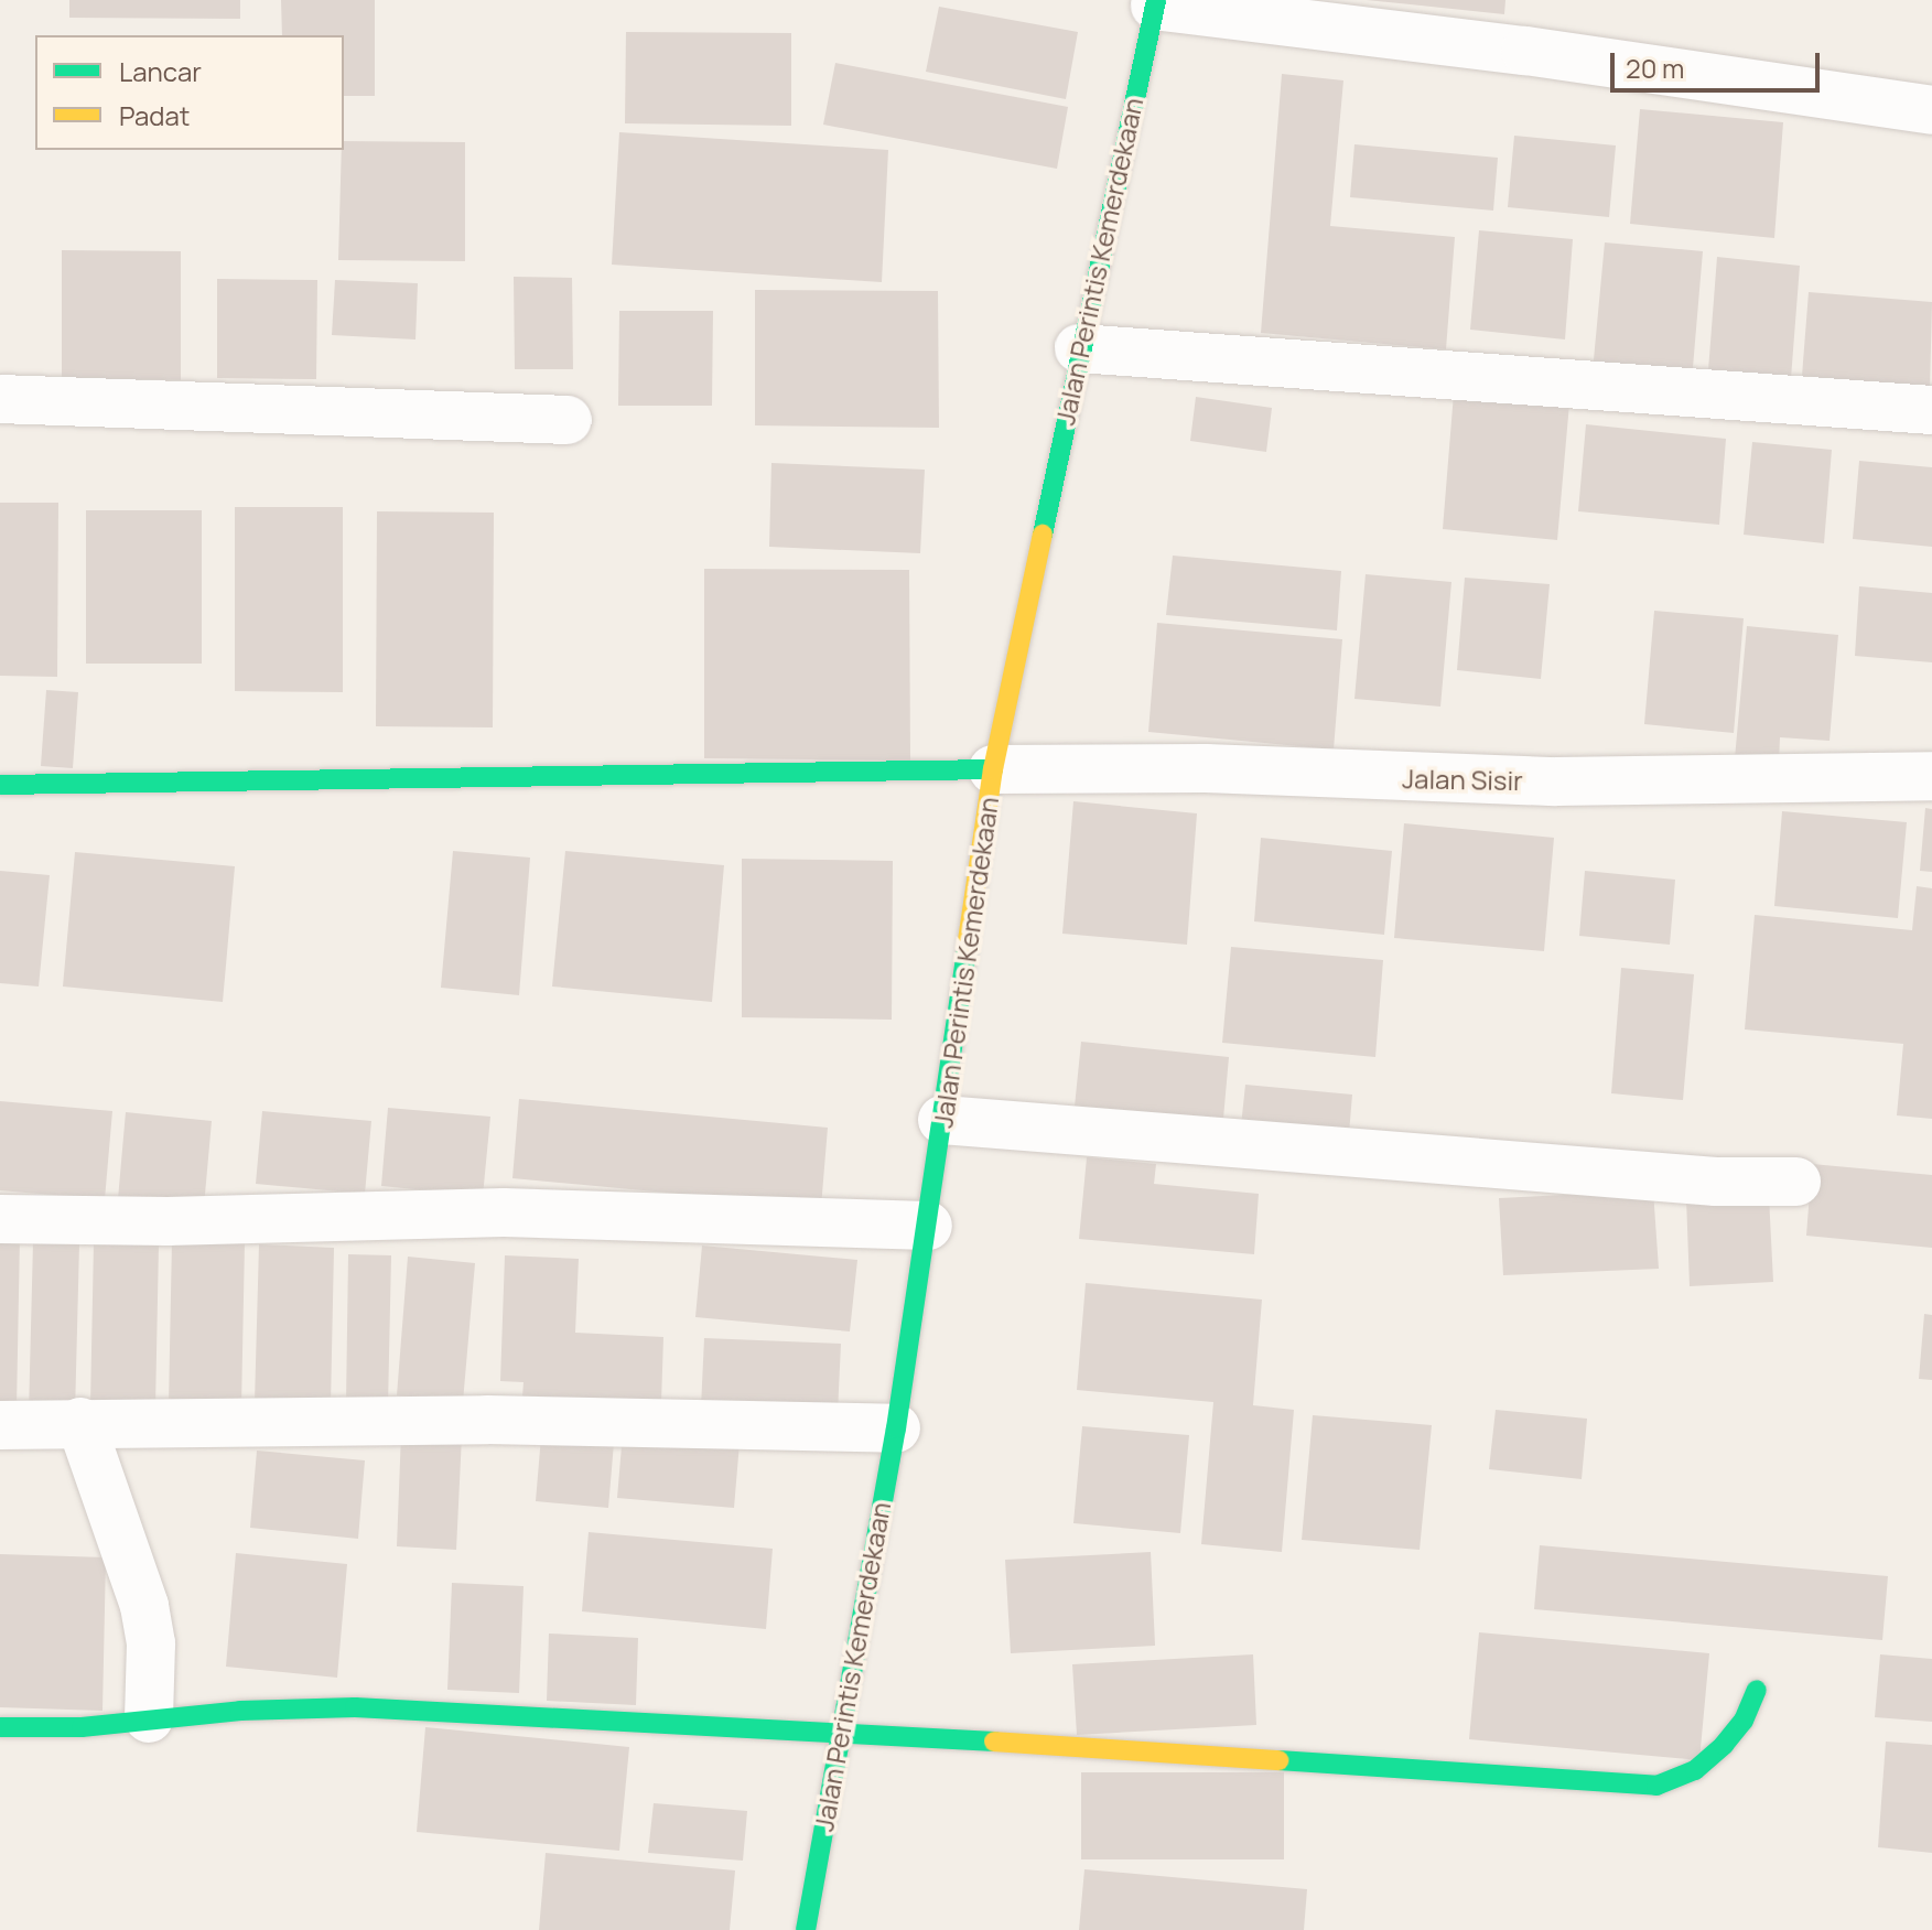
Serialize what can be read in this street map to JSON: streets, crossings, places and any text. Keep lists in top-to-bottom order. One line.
{"streets":{"street":["Jalan Perintis Kemerdekaan","Jalan Sisir"]},"crossings":[["Jalan Perintis Kemerdekaan","Jalan Sisir"]],"legend":["Lancar","Padat"],"scale_bar":"20 m"}
